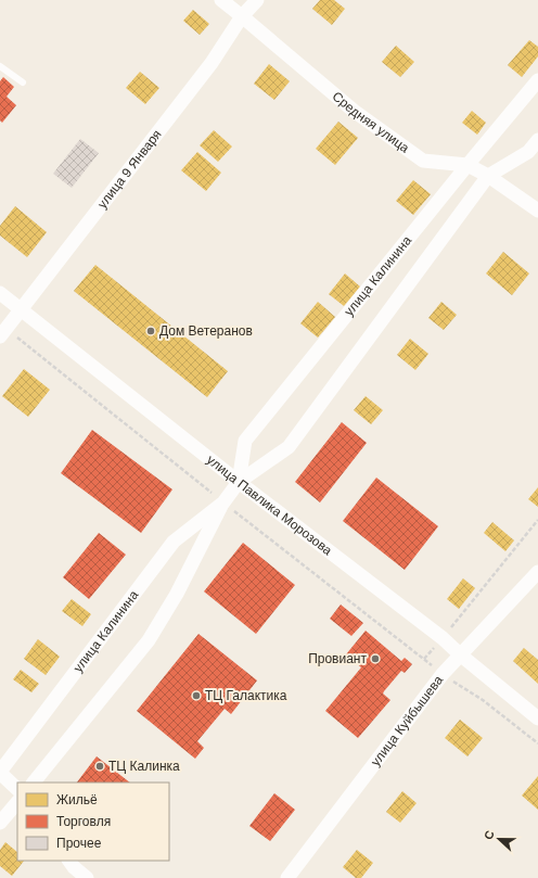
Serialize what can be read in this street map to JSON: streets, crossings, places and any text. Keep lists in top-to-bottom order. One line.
{"streets":{"street":["Средняя улица","улица 9 Января","улица Калинина","улица Павлика Морозова","улица Куйбышева"]},"crossings":[["Средняя улица","улица 9 Января"],["Средняя улица","улица Калинина"],["улица 9 Января","улица Павлика Морозова"],["улица Калинина","улица Павлика Морозова"],["улица Павлика Морозова","улица Куйбышева"]],"places":["Дом Ветеранов","Провиант","ТЦ Галактика","ТЦ Калинка"],"legend":["Жильё","Торговля","Прочее"],"north":"left"}
